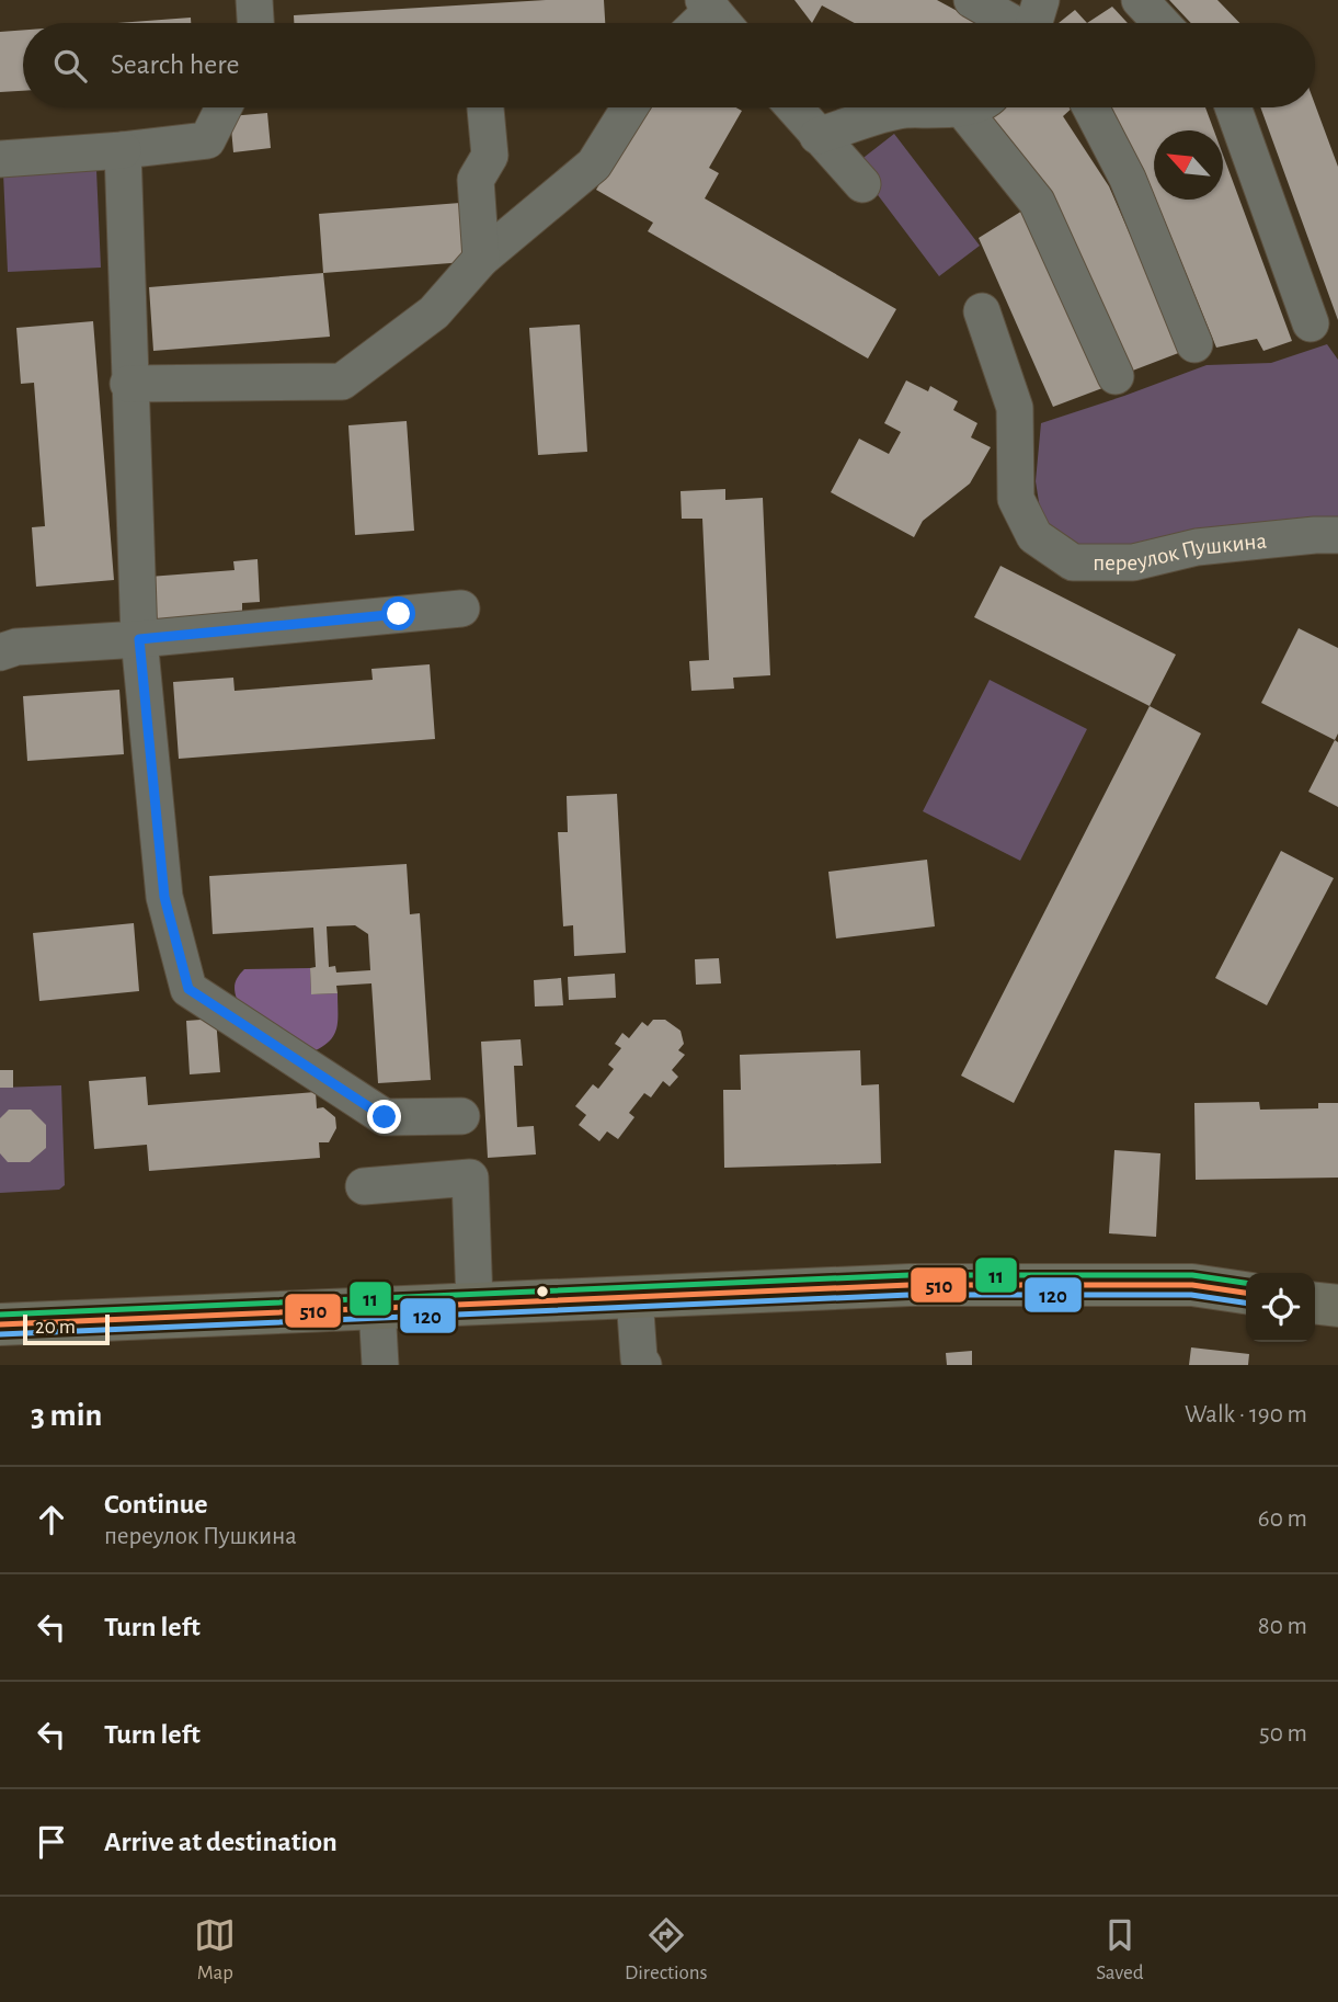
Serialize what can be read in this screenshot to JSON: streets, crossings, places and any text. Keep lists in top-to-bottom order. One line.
{"streets":{"street":["переулок Пушкина"]},"lines":["transit line 11","transit line 510","transit line 120"],"scale_bar":"20 m","north":"top left","page":{"search":"Search here","scale":"20 m","heading":["3 min","Walk · 190 m"],"list":[["Continue","переулок Пушкина","60 m"],["Turn left","80 m"],["Turn left","50 m"],"Arrive at destination"],"nav":["Map","Directions","Saved"]}}
